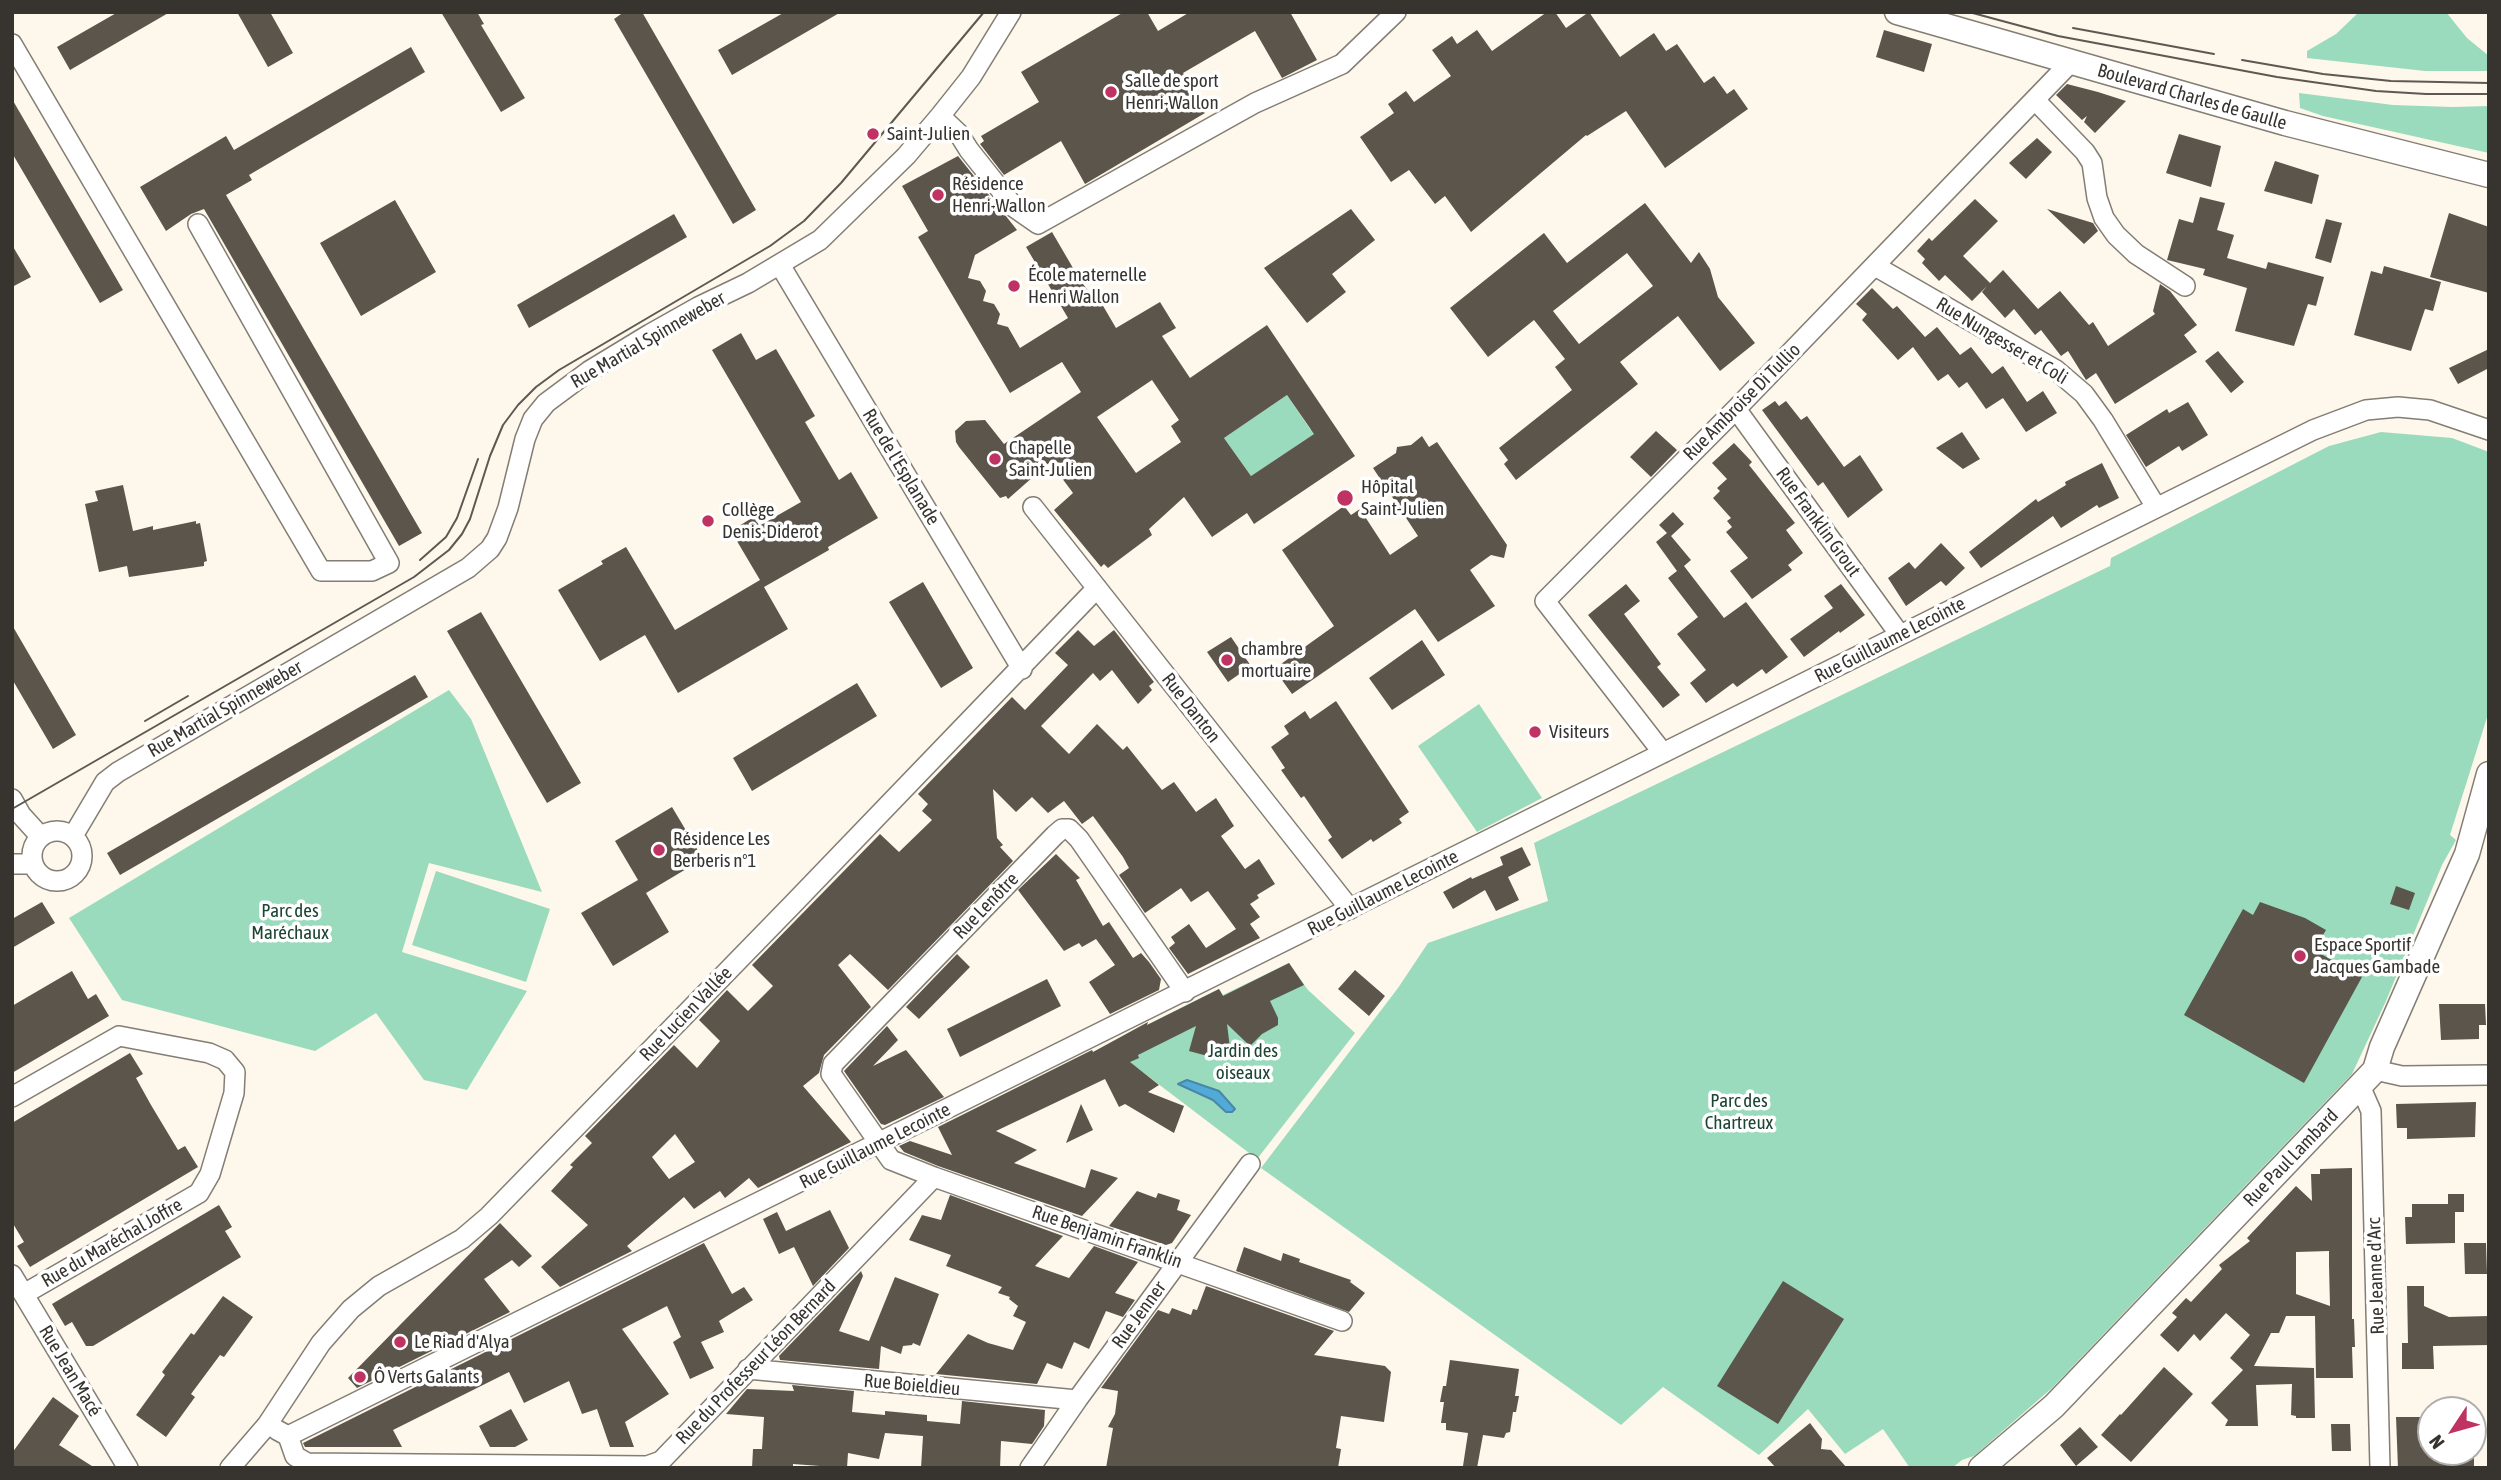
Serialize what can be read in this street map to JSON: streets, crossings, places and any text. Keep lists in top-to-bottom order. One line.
{"streets":{"street":["Boulevard Charles de Gaulle","Rue Martial Spinneweber","Rue Nungesser et Coli","Rue Ambroise Di Tullio","Rue de l'Esplanade","Rue Franklin Grout","Rue Guillaume Lecointe","Rue Danton","Rue Lenôtre","Rue Lucien Vallée","Rue Paul Lambard","Rue Benjamin Franklin","Rue du Maréchal Joffre","Rue Jeanne d'Arc","Rue Jenner","Rue du Professeur Léon Bernard","Rue Jean Macé","Rue Boieldieu"]},"crossings":[["Boulevard Charles de Gaulle","Rue Ambroise Di Tullio"],["Rue Martial Spinneweber","Rue de l'Esplanade"],["Rue Nungesser et Coli","Rue Ambroise Di Tullio"],["Rue Nungesser et Coli","Rue Guillaume Lecointe"],["Rue Ambroise Di Tullio","Rue Franklin Grout"],["Rue Ambroise Di Tullio","Rue Guillaume Lecointe"],["Rue de l'Esplanade","Rue Lucien Vallée"],["Rue Franklin Grout","Rue Guillaume Lecointe"],["Rue Guillaume Lecointe","Rue Danton"],["Rue Guillaume Lecointe","Rue Lenôtre"],["Rue Guillaume Lecointe","Rue Benjamin Franklin"],["Rue Guillaume Lecointe","Rue du Professeur Léon Bernard"],["Rue Danton","Rue Lucien Vallée"],["Rue Lenôtre","Rue Benjamin Franklin"],["Rue Lucien Vallée","Rue du Professeur Léon Bernard"],["Rue Paul Lambard","Rue Jeanne d'Arc"],["Rue Benjamin Franklin","Rue Jenner"],["Rue Benjamin Franklin","Rue du Professeur Léon Bernard"],["Rue du Maréchal Joffre","Rue Jean Macé"],["Rue Jenner","Rue Boieldieu"],["Rue du Professeur Léon Bernard","Rue Boieldieu"]],"parks":["Parc des Maréchaux","Jardin des oiseaux","Parc des Chartreux"],"places":["Salle de sport Henri-Wallon","Saint-Julien","Résidence Henri-Wallon","École maternelle Henri Wallon","Chapelle Saint-Julien","Hôpital Saint-Julien","Collège Denis-Diderot","chambre mortuaire","Visiteurs","Résidence Les Berberis n°1","Espace Sportif Jacques Gambade","Le Riad d'Alya","Ô Verts Galants"],"north":"bottom left"}
